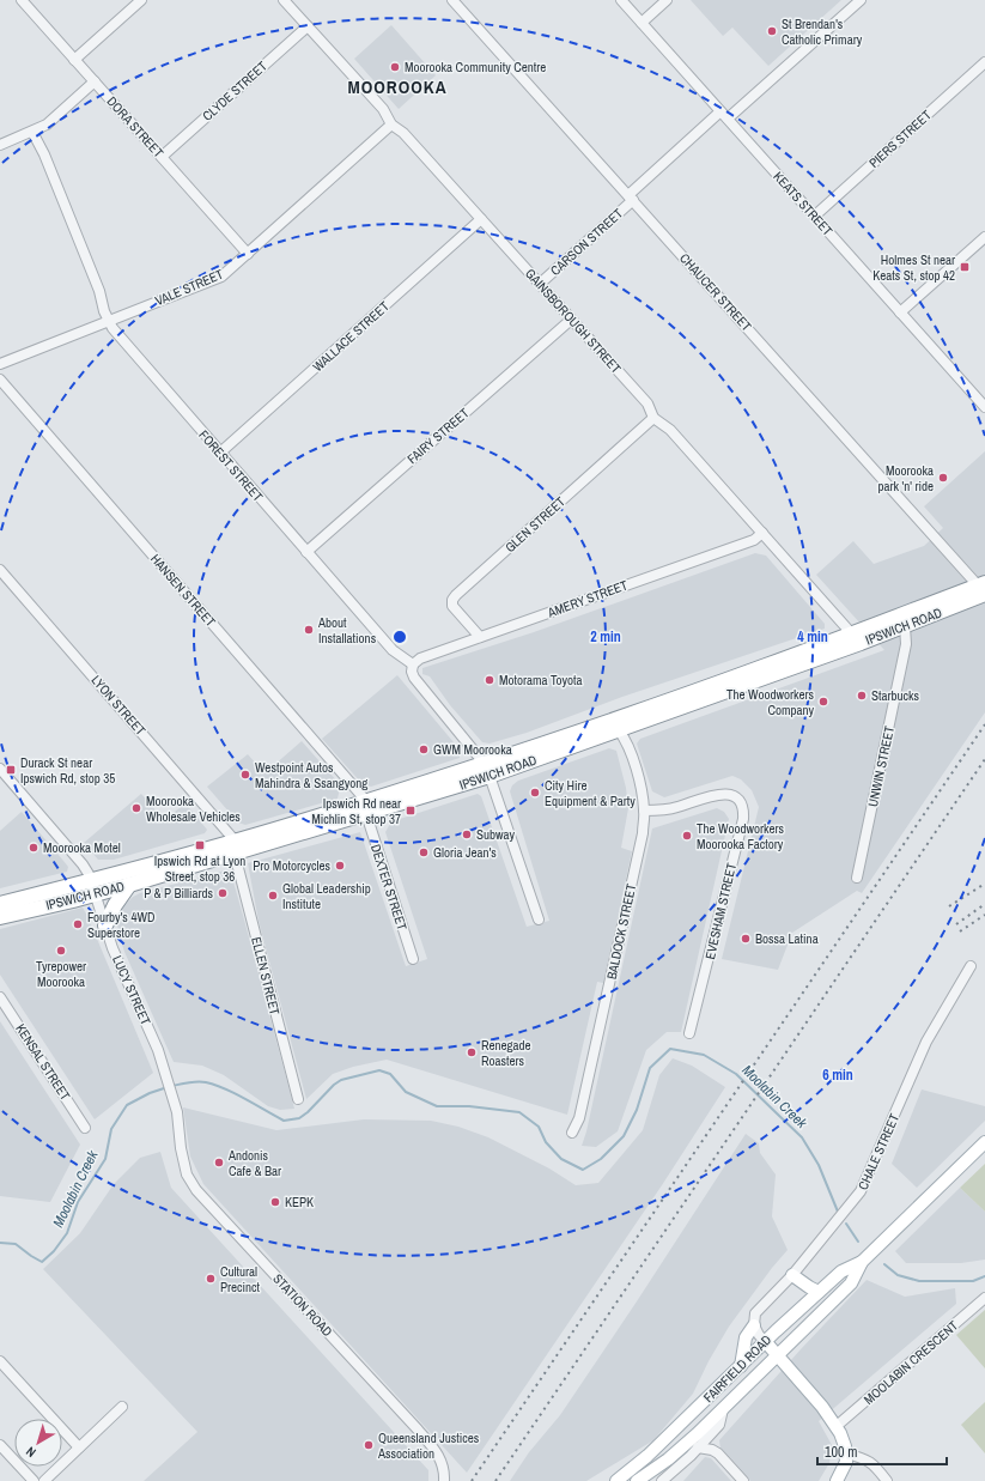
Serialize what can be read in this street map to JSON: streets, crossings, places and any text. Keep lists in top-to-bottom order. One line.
{"streets":{"highway":["IPSWICH ROAD"],"main road":["FAIRFIELD ROAD"],"street":["CLYDE STREET","DORA STREET","PIERS STREET","KEATS STREET","CARSON STREET","VALE STREET","CHAUCER STREET","GAINSBOROUGH STREET","WALLACE STREET","FAIRY STREET","FOREST STREET","GLEN STREET","HANSEN STREET","AMERY STREET","LYON STREET","UNWIN STREET","DEXTER STREET","EVESHAM STREET","BALDOCK STREET","ELLEN STREET","LUCY STREET","KENSAL STREET","CHALE STREET","STATION ROAD","MOOLABIN CRESCENT"]},"crossings":[["CLYDE STREET","DORA STREET"],["CLYDE STREET","GAINSBOROUGH STREET"],["DORA STREET","VALE STREET"],["PIERS STREET","KEATS STREET"],["KEATS STREET","CARSON STREET"],["CARSON STREET","CHAUCER STREET"],["CARSON STREET","GAINSBOROUGH STREET"],["VALE STREET","GAINSBOROUGH STREET"],["VALE STREET","FOREST STREET"],["CHAUCER STREET","IPSWICH ROAD"],["GAINSBOROUGH STREET","WALLACE STREET"],["GAINSBOROUGH STREET","FAIRY STREET"],["GAINSBOROUGH STREET","GLEN STREET"],["GAINSBOROUGH STREET","AMERY STREET"],["GAINSBOROUGH STREET","IPSWICH ROAD"],["WALLACE STREET","FOREST STREET"],["FAIRY STREET","FOREST STREET"],["FOREST STREET","AMERY STREET"],["GLEN STREET","AMERY STREET"],["HANSEN STREET","IPSWICH ROAD"],["HANSEN STREET","DEXTER STREET"],["IPSWICH ROAD","LYON STREET"],["IPSWICH ROAD","UNWIN STREET"],["IPSWICH ROAD","DEXTER STREET"],["IPSWICH ROAD","BALDOCK STREET"],["IPSWICH ROAD","ELLEN STREET"],["IPSWICH ROAD","LUCY STREET"],["LYON STREET","ELLEN STREET"],["EVESHAM STREET","BALDOCK STREET"],["LUCY STREET","STATION ROAD"]],"districts":["MOOROOKA"],"water":["Moolabin Creek"],"places":{"other":["St Brendan's Catholic Primary","Moorooka Community Centre","Moorooka park 'n' ride","About Installations","Motorama Toyota","Starbucks","The Woodworkers Company","GWM Moorooka","Westpoint Autos Mahindra & Ssangyong","City Hire Equipment & Party","Moorooka Wholesale Vehicles","Subway","The Woodworkers Moorooka Factory","Moorooka Motel","Gloria Jean's","Pro Motorcycles","P & P Billiards","Global Leadership Institute","Fourby's 4WD Superstore","Bossa Latina","Tyrepower Moorooka","Renegade Roasters","Andonis Cafe & Bar","KEPK","Cultural Precinct","Queensland Justices Association"],"transit":["Holmes St near Keats St, stop 42","Durack St near Ipswich Rd, stop 35","Ipswich Rd near Michlin St, stop 37","Ipswich Rd at Lyon Street, stop 36"]},"scale_bar":"100 m","north":"bottom left","rings":["2 min","4 min","6 min"]}
